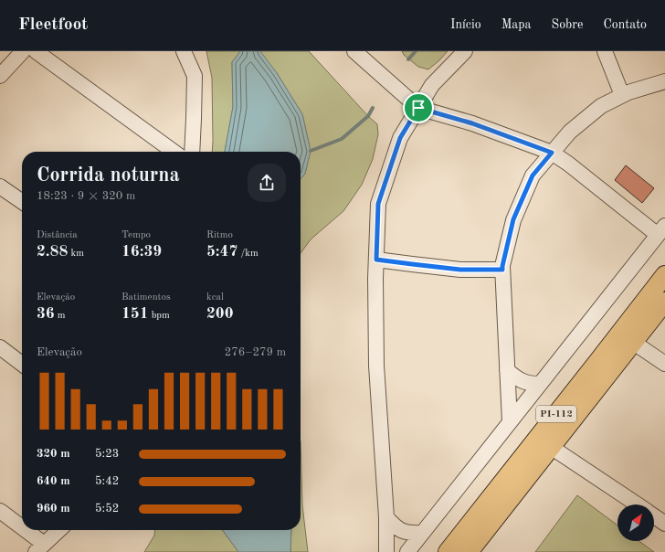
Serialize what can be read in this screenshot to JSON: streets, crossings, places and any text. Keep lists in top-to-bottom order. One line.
{"streets":{"main road":["PI-112"]},"north":"top right","page":{"header":"Fleetfoot","nav":["Início","Mapa","Sobre","Contato"],"heading":["Corrida noturna","18:23 · 9 × 320 m"],"stats":[["Distância","2.88 km"],["Tempo","16:39"],["Ritmo","5:47 /km"],["Elevação","36 m"],["Batimentos","151 bpm"],["kcal","200"]],"chart":["Elevação","276–279 m"],"list":[{"name":"320 m","note":"5:23"},{"name":"640 m","note":"5:42"},{"name":"960 m","note":"5:52"}]}}
